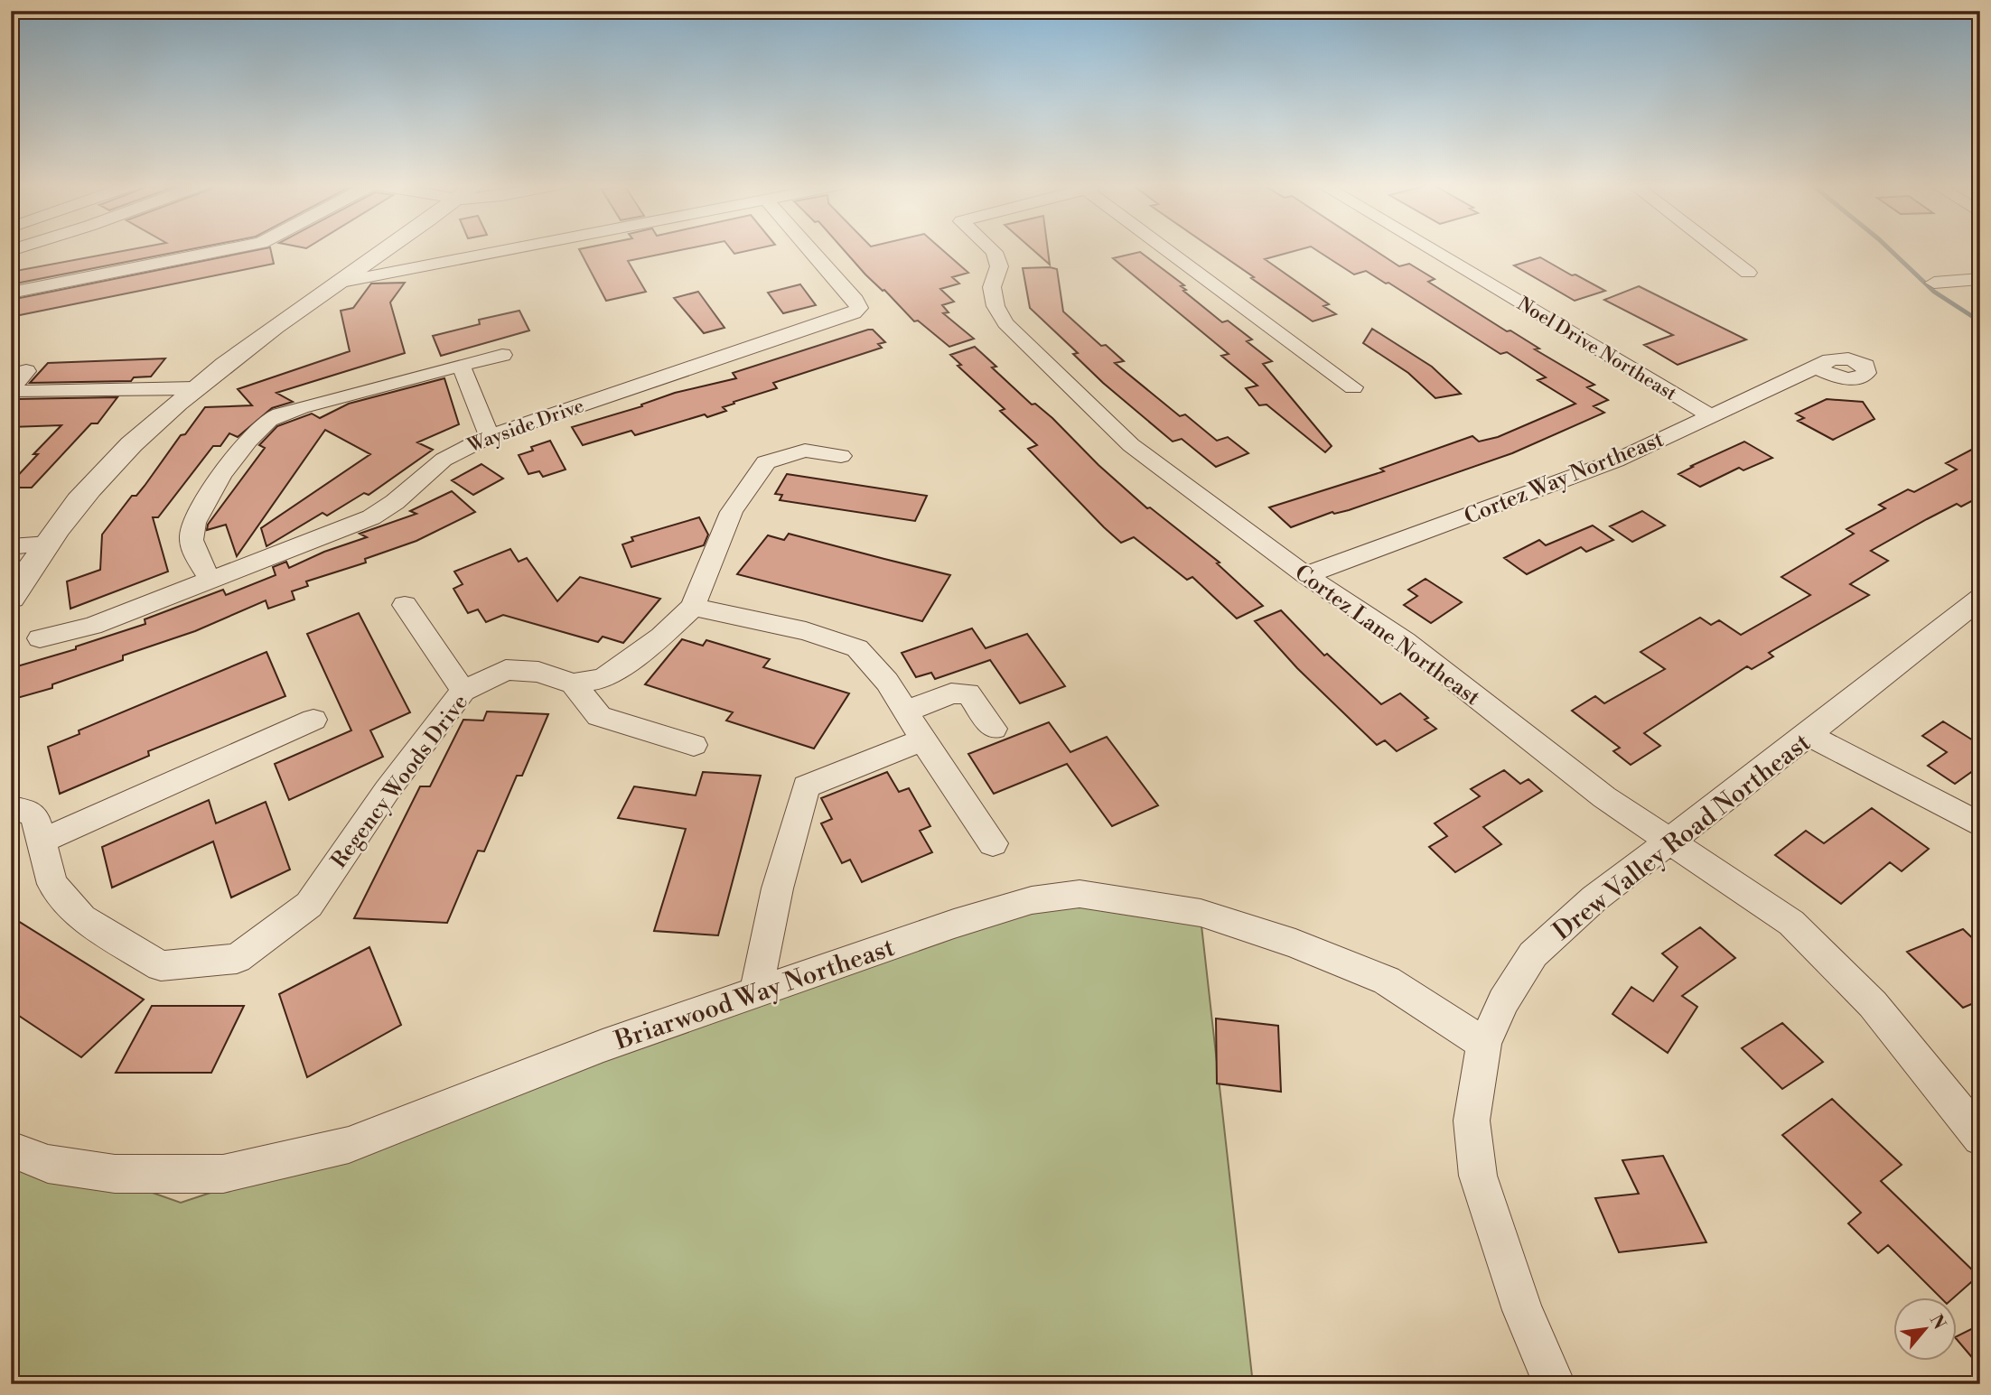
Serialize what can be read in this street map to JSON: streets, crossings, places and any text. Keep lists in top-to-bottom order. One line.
{"streets":{"street":["Noel Drive Northeast","Wayside Drive","Cortez Way Northeast","Cortez Lane Northeast","Regency Woods Drive","Drew Valley Road Northeast","Briarwood Way Northeast"]},"crossings":[["Noel Drive Northeast","Cortez Way Northeast"],["Cortez Way Northeast","Cortez Lane Northeast"],["Cortez Lane Northeast","Drew Valley Road Northeast"],["Drew Valley Road Northeast","Briarwood Way Northeast"]],"north":"top right"}
